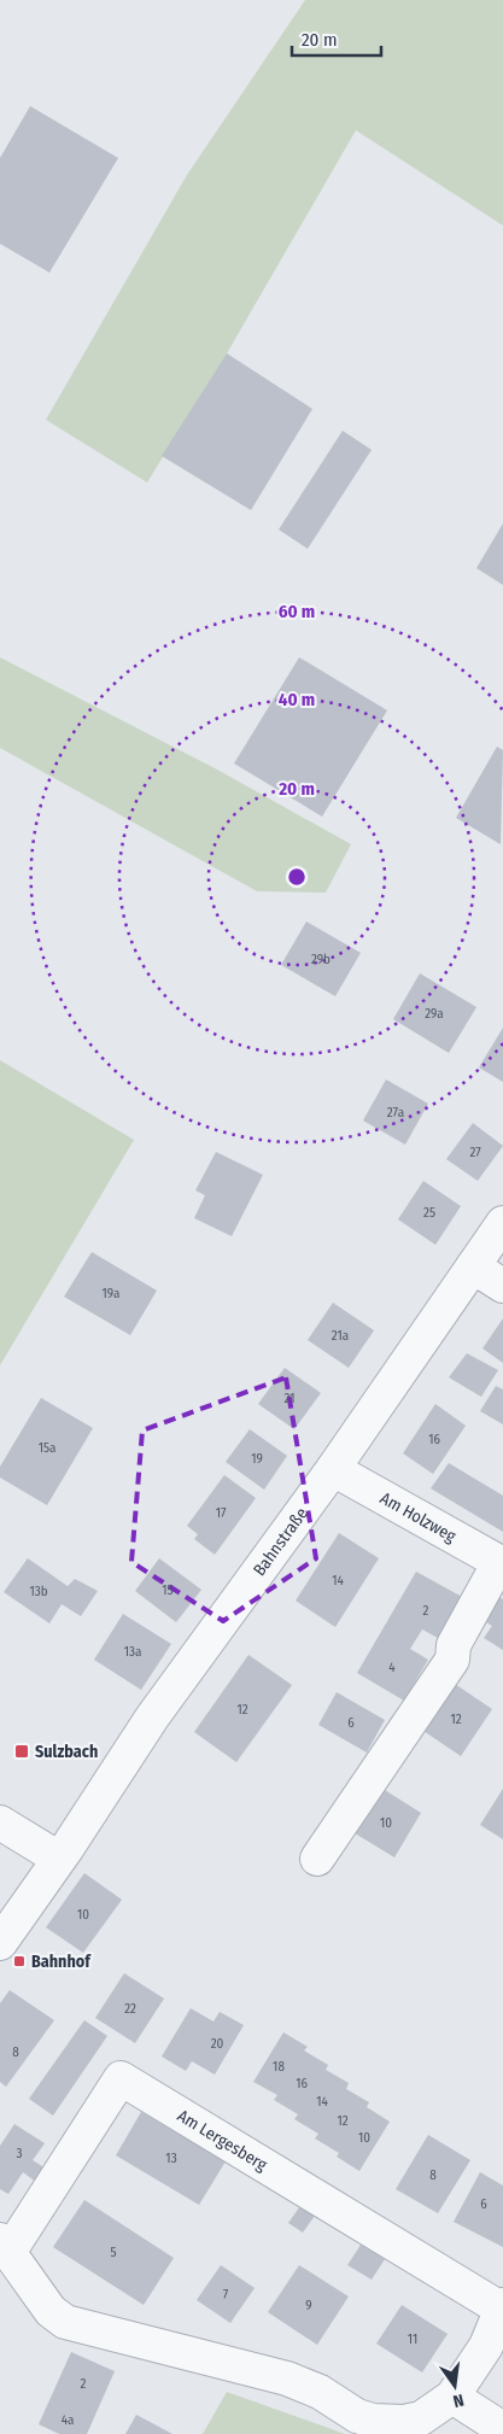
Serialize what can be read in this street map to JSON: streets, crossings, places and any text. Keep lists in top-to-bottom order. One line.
{"streets":{"street":["Am Holzweg","Bahnstraße","Am Lergesberg"]},"crossings":[["Am Holzweg","Bahnstraße"]],"places":{"transit":["Sulzbach","Bahnhof"]},"house_numbers":["29b","29a","27a","27","25","19a","21a","21","16","15a","19","17","14","15","13b","2","13a","4","12","12","6","10","10","22","20","8","18","16","14","12","10","3","13","8","6","5","7","9","11","2","4a"],"scale_bar":"20 m","north":"bottom","rings":["60 m","40 m","20 m"]}
